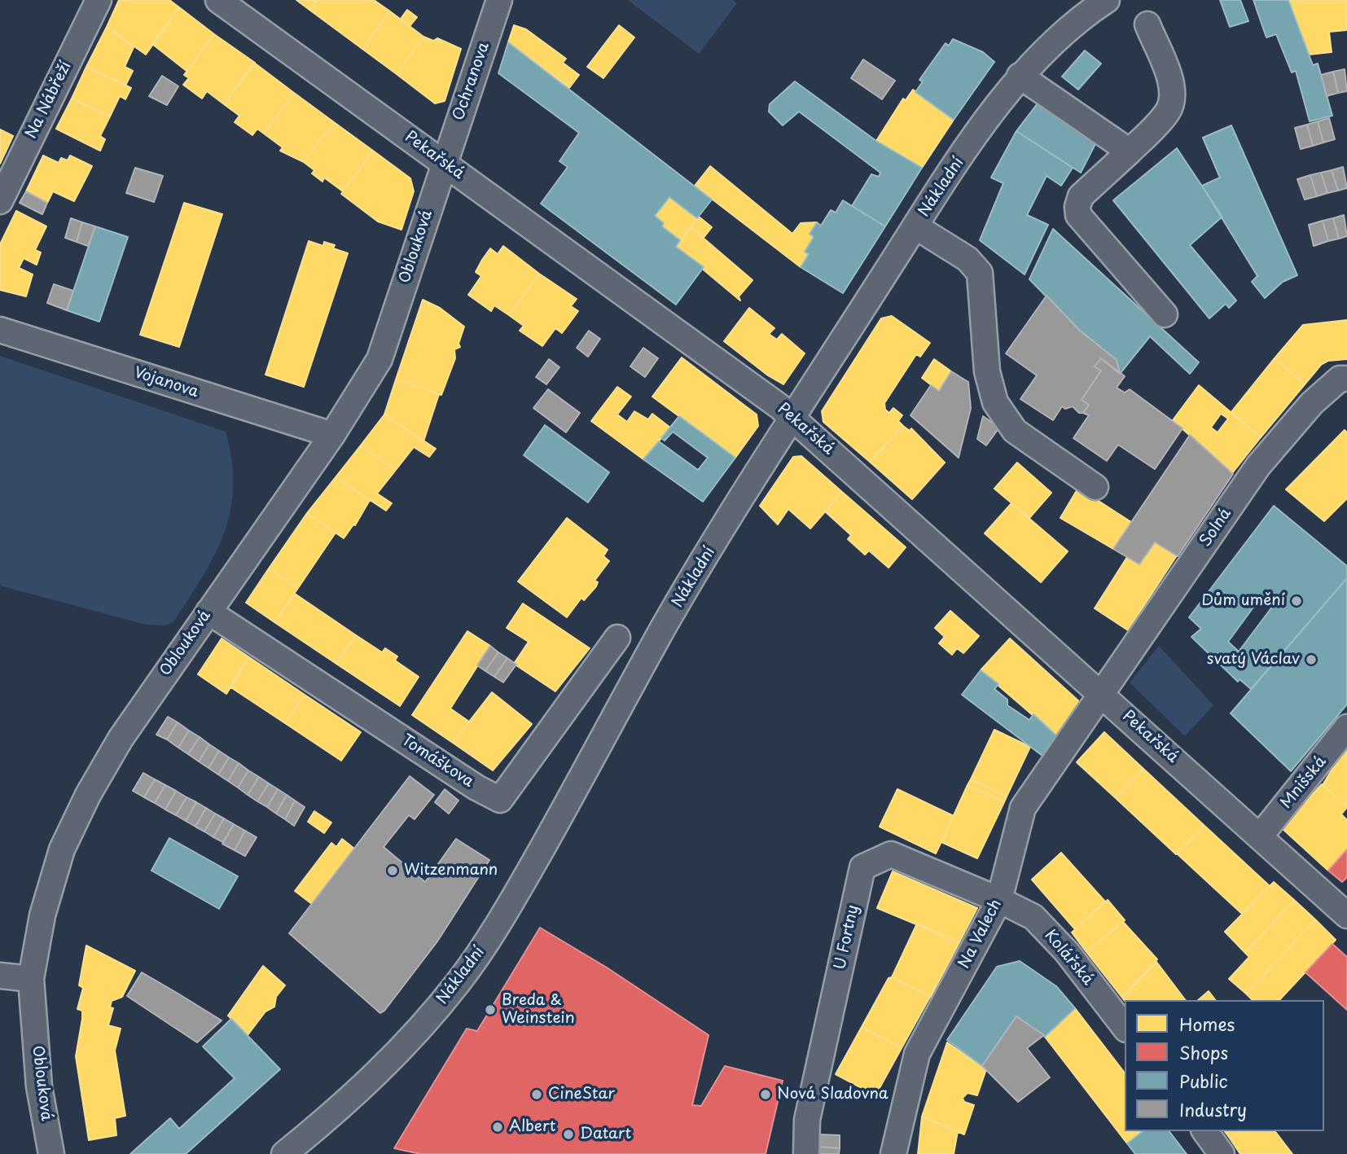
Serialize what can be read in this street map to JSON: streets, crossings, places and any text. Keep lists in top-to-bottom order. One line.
{"streets":{"street":["Ochranova","Na Nábřeží","Pekařská","Nákladní","Oblouková","Vojanova","Solná","Tomáškova","Mnišská","Na Valech","U Fortny","Kolářská"]},"crossings":[["Ochranova","Pekařská"],["Ochranova","Oblouková"],["Pekařská","Nákladní"],["Pekařská","Oblouková"],["Pekařská","Solná"],["Pekařská","Mnišská"],["Pekařská","Na Valech"],["Oblouková","Vojanova"],["Oblouková","Tomáškova"],["Solná","Na Valech"],["Na Valech","U Fortny"],["Na Valech","Kolářská"],["U Fortny","Kolářská"]],"places":["Dům umění","svatý Václav","Witzenmann","Breda & Weinstein","CineStar","Nová Sladovna","Albert","Datart"],"legend":["Homes","Shops","Public","Industry"]}
